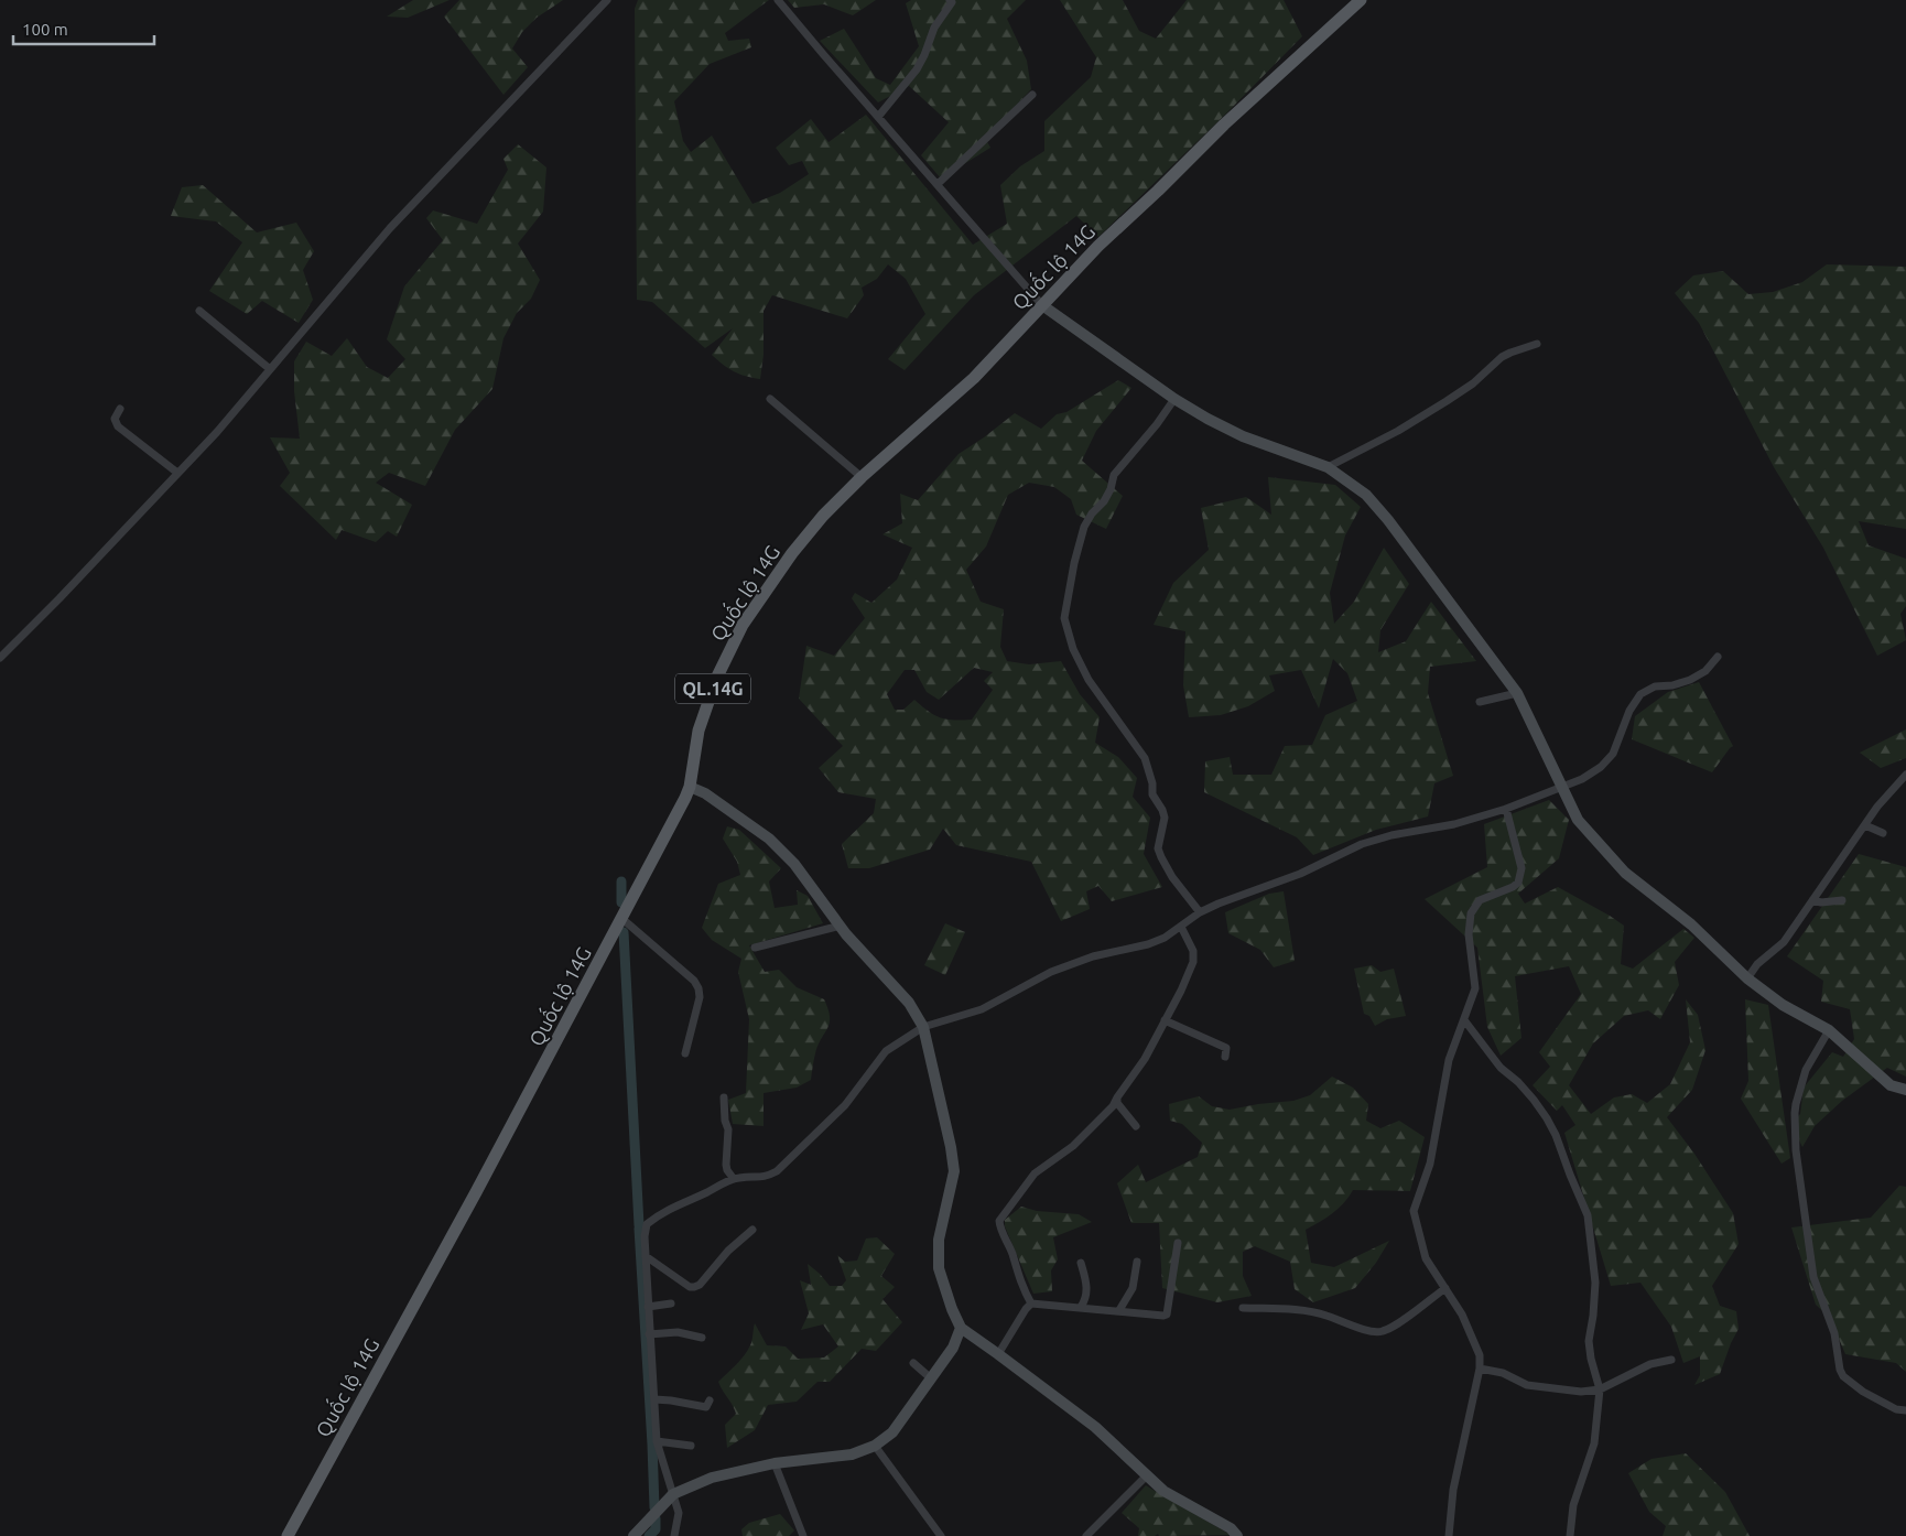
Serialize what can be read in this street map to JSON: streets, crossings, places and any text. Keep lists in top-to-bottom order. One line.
{"streets":{"main road":["Quốc lộ 14G","QL.14G"]},"scale_bar":"100 m"}
